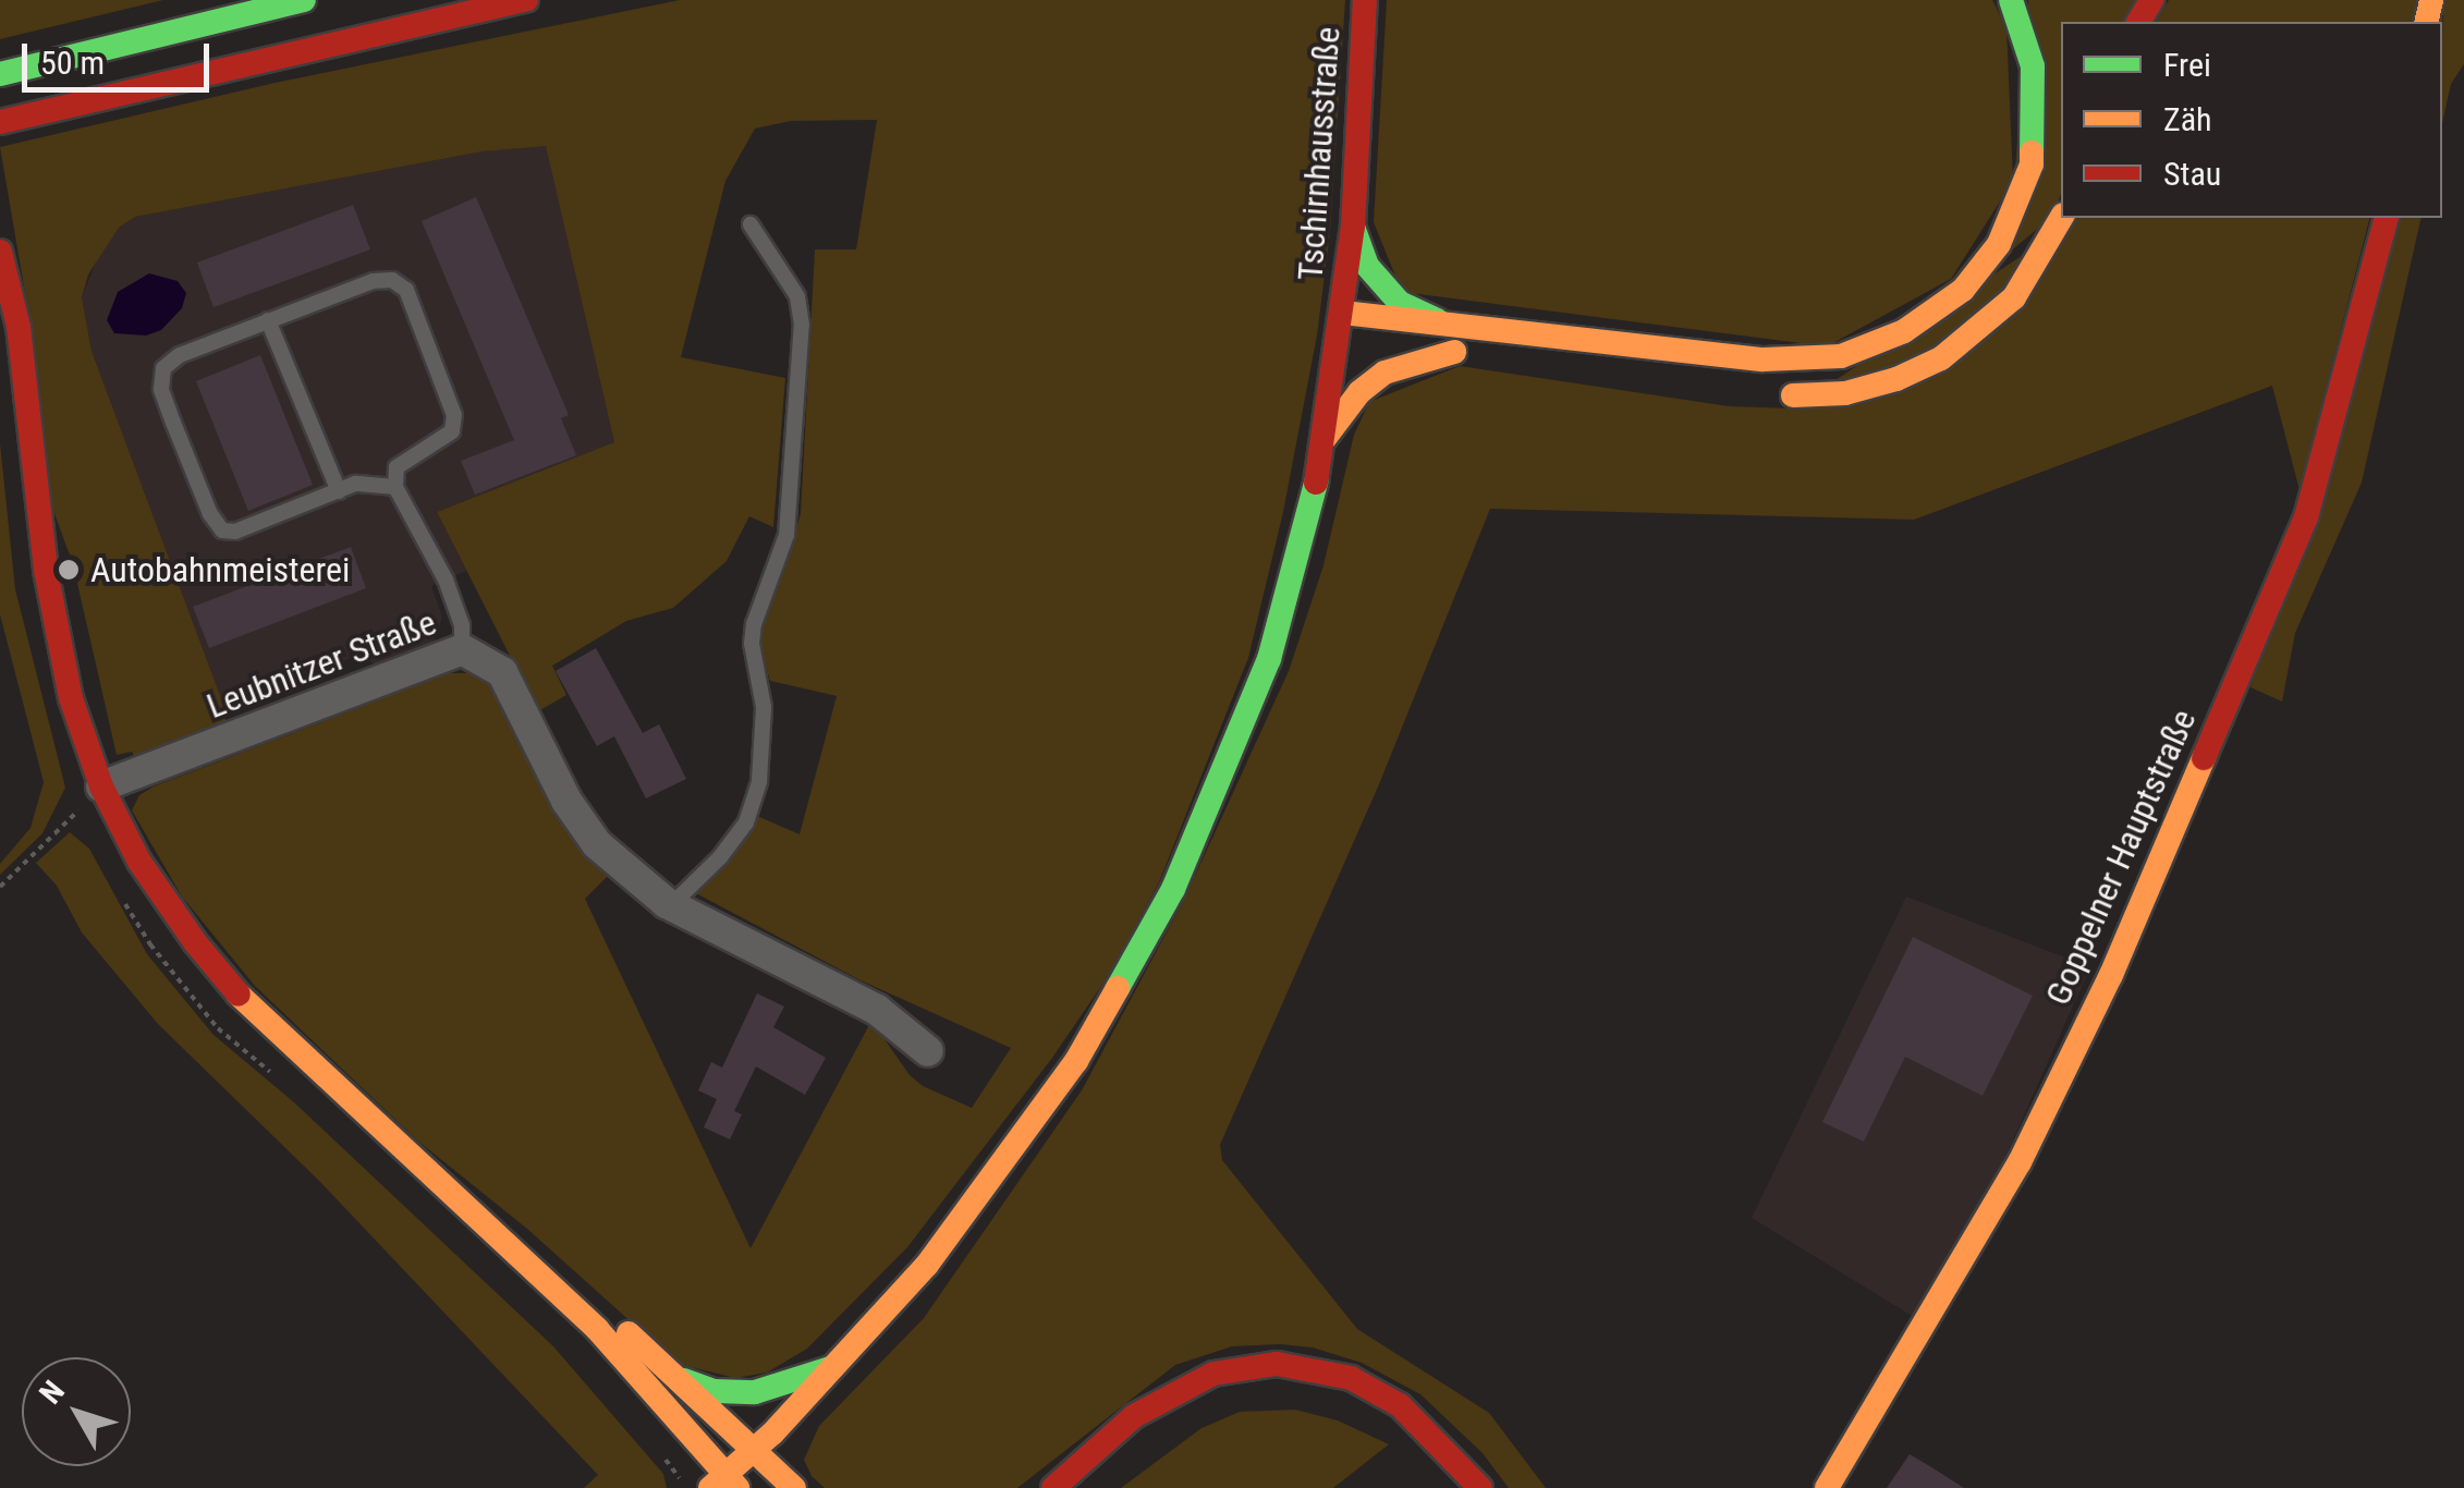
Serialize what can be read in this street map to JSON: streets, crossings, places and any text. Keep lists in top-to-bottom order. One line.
{"streets":{"main road":["Tschirnhausstraße","Goppelner Hauptstraße"],"street":["Leubnitzer Straße"]},"places":["Autobahnmeisterei"],"legend":["Frei","Zäh","Stau"],"scale_bar":"50 m","north":"top left"}
